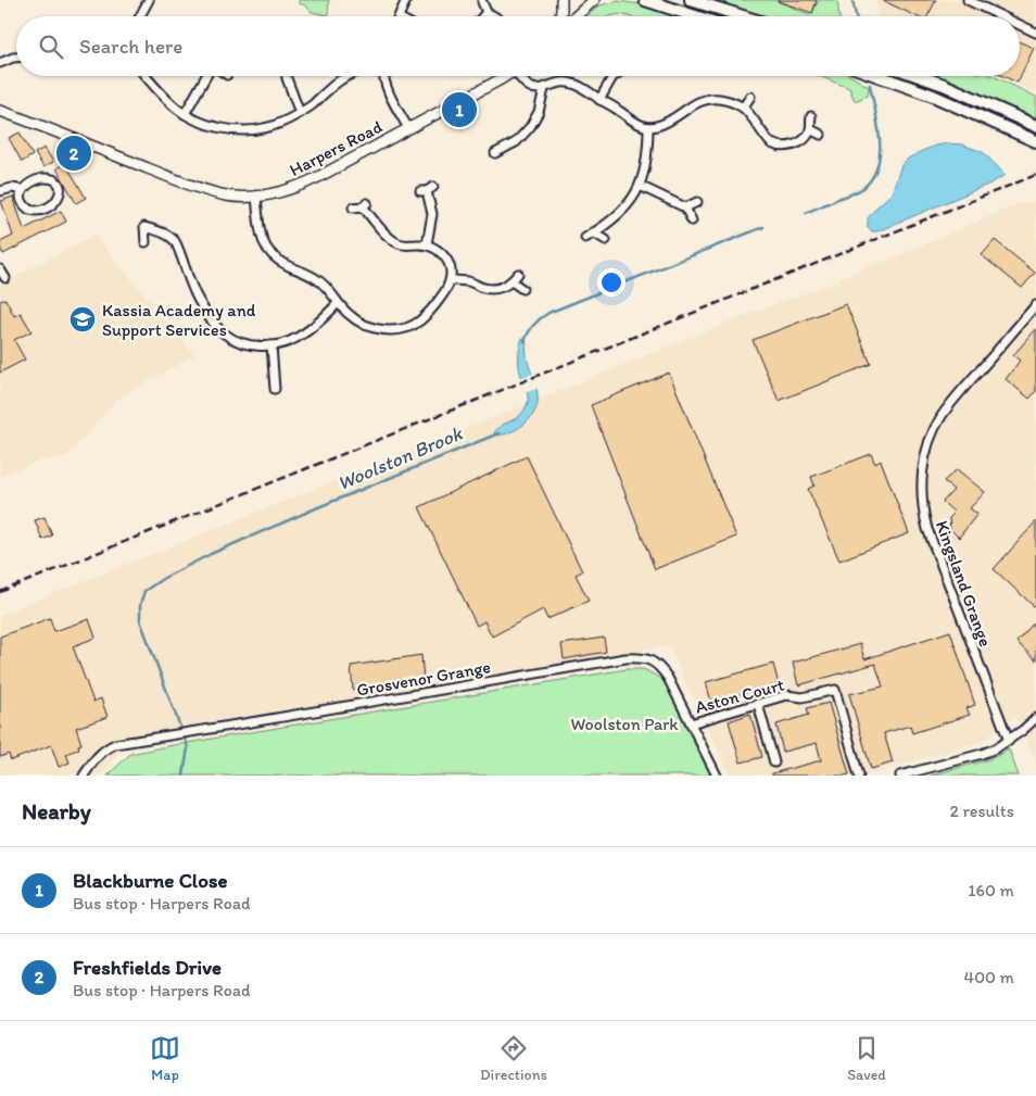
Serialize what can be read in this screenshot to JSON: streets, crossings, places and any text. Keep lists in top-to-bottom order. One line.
{"streets":{"street":["Harpers Road","Kingsland Grange","Grosvenor Grange","Aston Court"]},"crossings":[["Grosvenor Grange","Aston Court"]],"water":["Woolston Brook"],"parks":["Woolston Park"],"places":{"school or university":["Kassia Academy and Support Services"]},"page":{"search":"Search here","pins":["1","2"],"heading":["Nearby","2 results"],"list":[{"mark":"1","name":"Blackburne Close","note":"Bus stop · Harpers Road","value":"160 m"},{"mark":"2","name":"Freshfields Drive","note":"Bus stop · Harpers Road","value":"400 m"}],"nav":["Map","Directions","Saved"]}}
